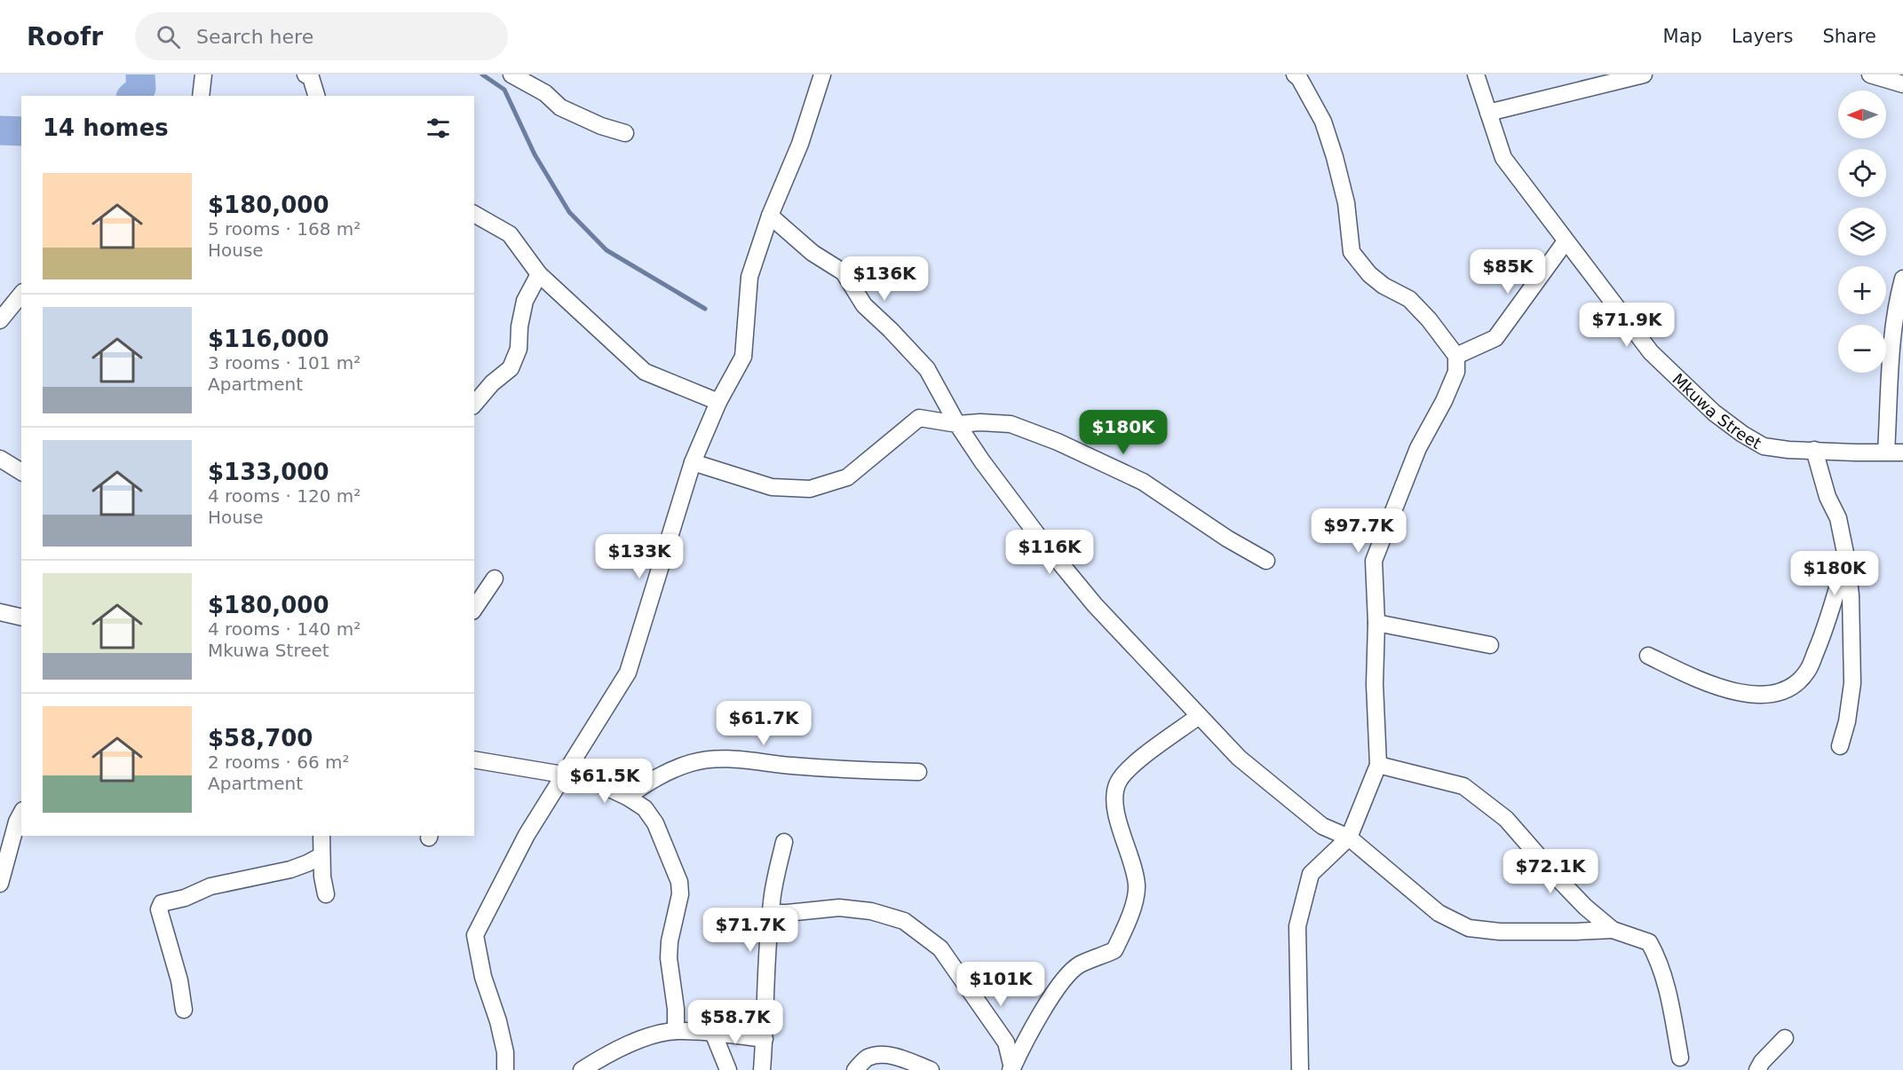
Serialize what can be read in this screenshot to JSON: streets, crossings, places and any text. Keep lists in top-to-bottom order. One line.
{"streets":{"street":["Mkuwa Street"]},"north":"left","page":{"header":"Roofr","search":"Search here","nav":["Map","Layers","Share"],"map_buttons":["+","−"],"heading":"14 homes","list":[{"name":"$180,000","note":"5 rooms · 168 m² · House"},{"name":"$116,000","note":"3 rooms · 101 m² · Apartment"},{"name":"$133,000","note":"4 rooms · 120 m² · House"},{"name":"$180,000","note":"4 rooms · 140 m² · Mkuwa Street"},{"name":"$58,700","note":"2 rooms · 66 m² · Apartment"}],"price":["$85K","$136K","$71.9K","$180K","$97.7K","$116K","$133K","$180K","$61.7K","$61.5K","$72.1K","$71.7K","$101K","$58.7K"]}}
